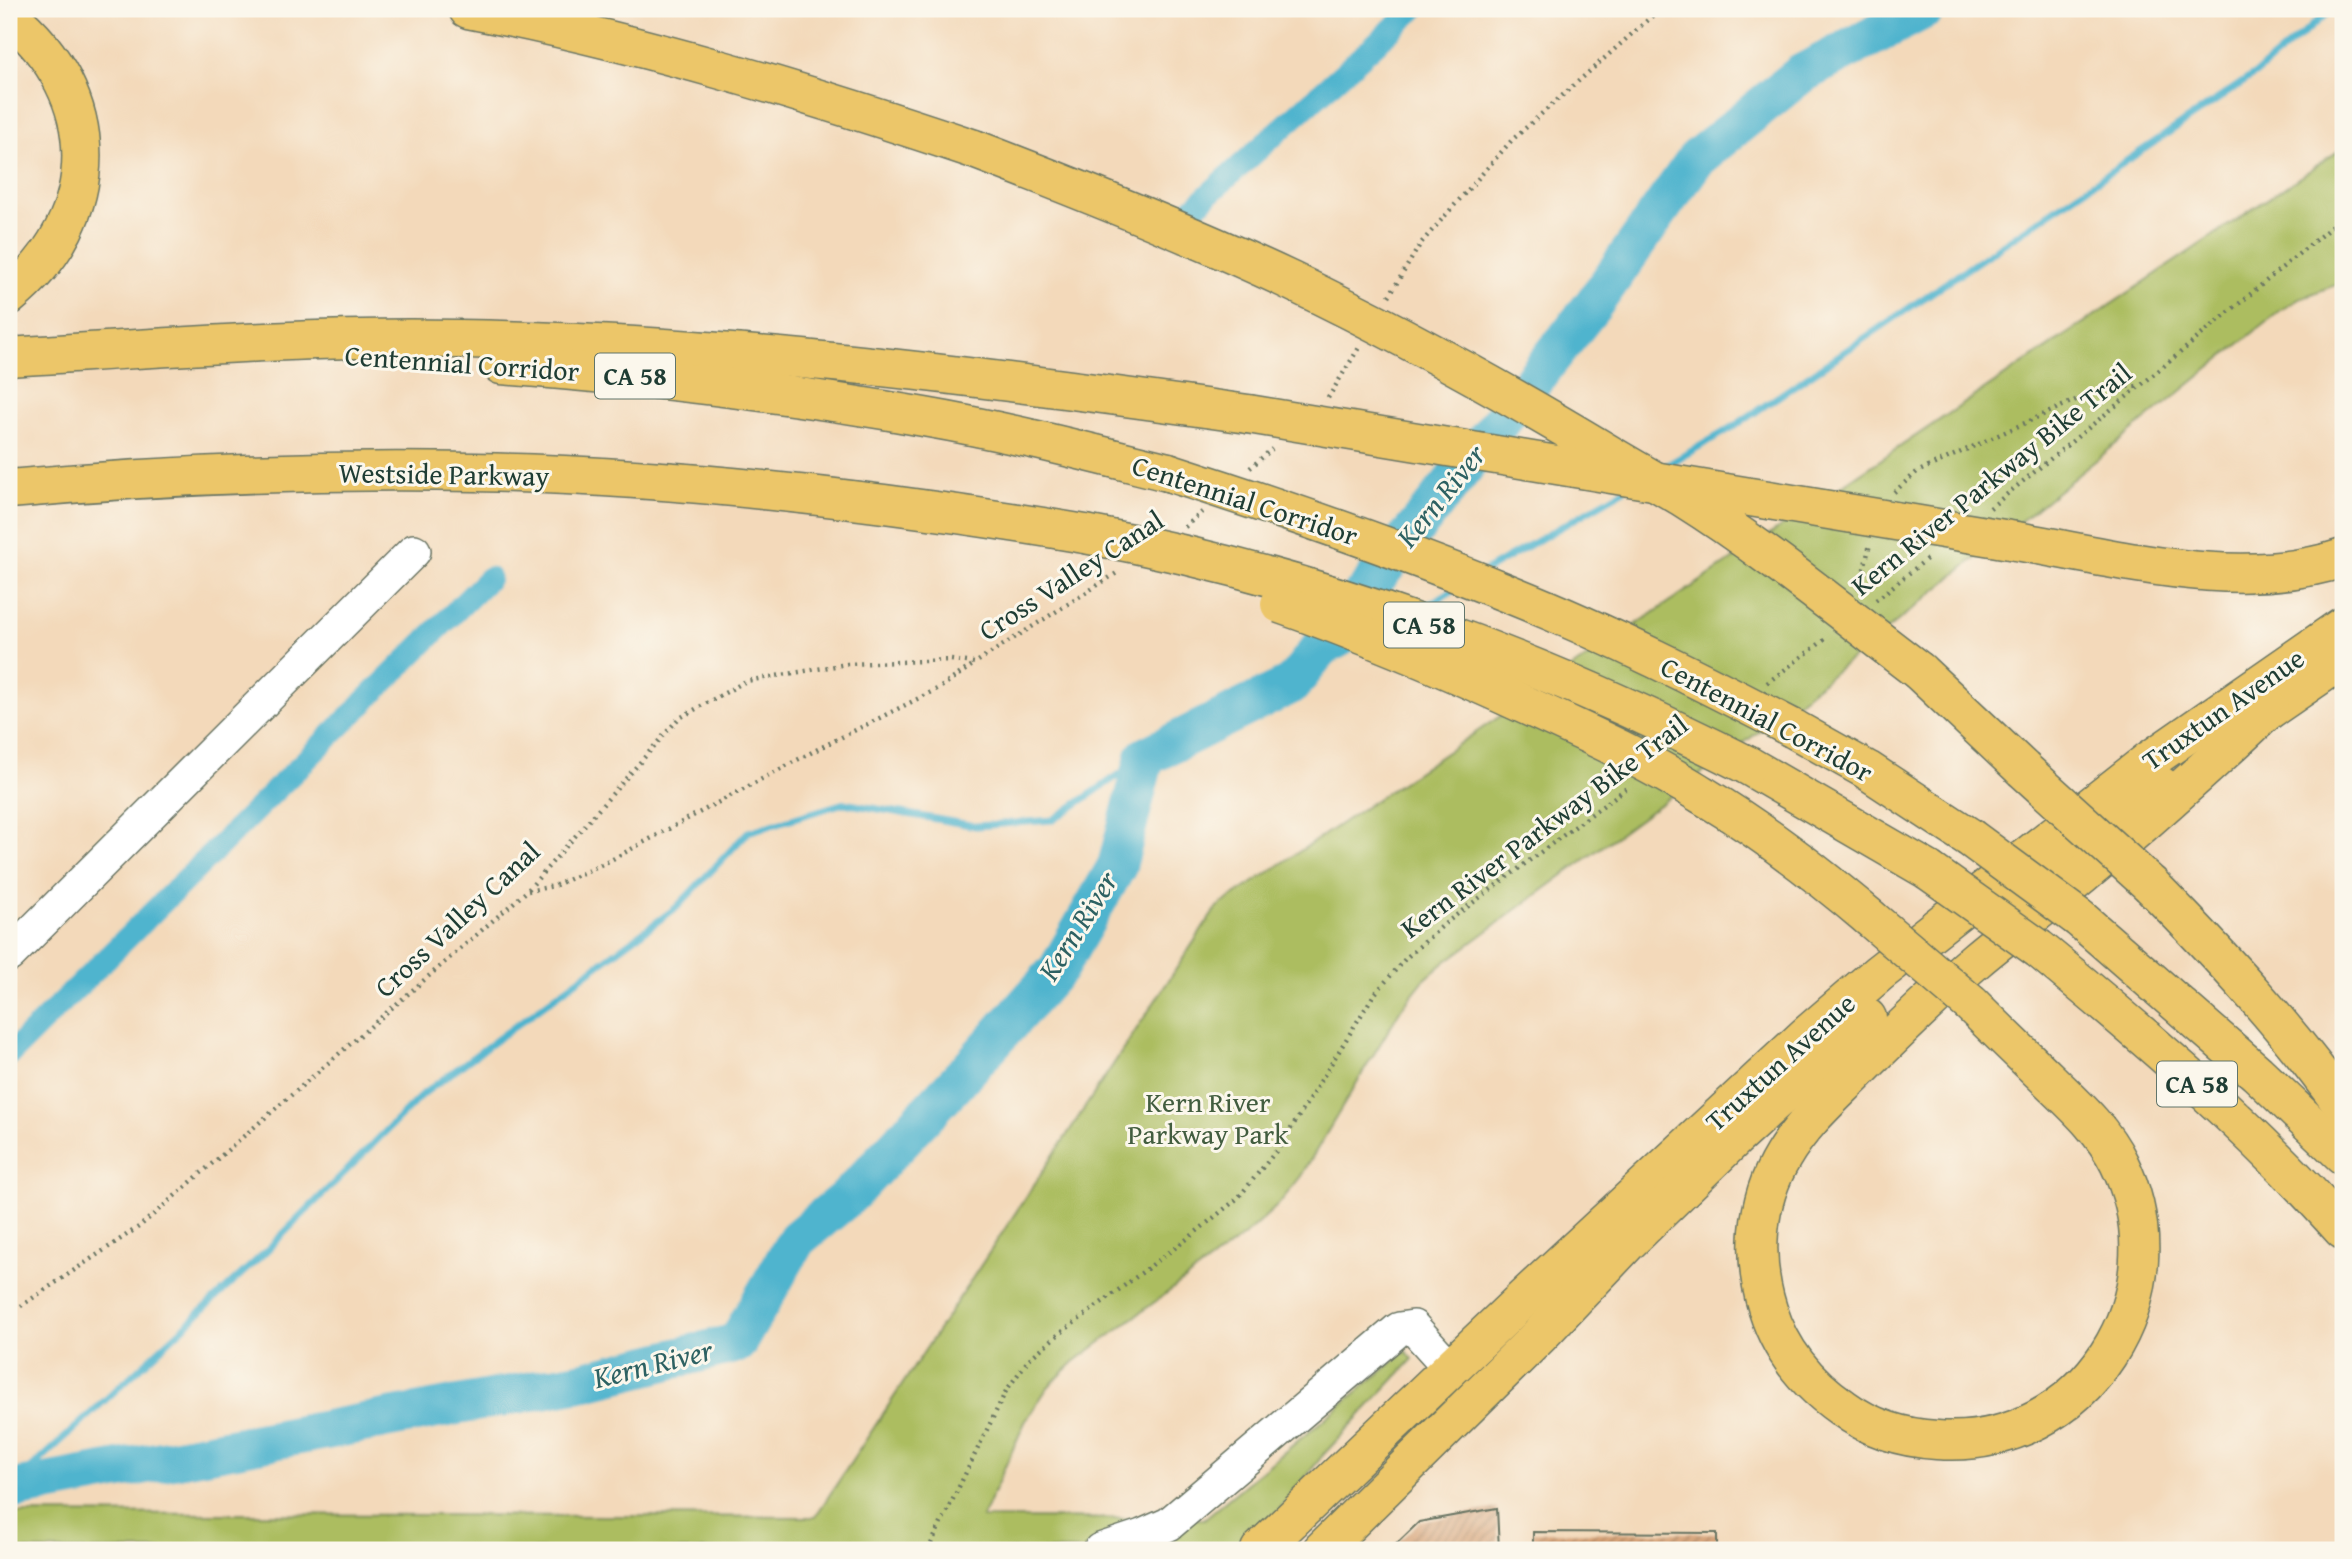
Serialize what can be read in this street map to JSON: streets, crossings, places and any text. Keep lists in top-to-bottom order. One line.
{"streets":{"main road":["Centennial Corridor","CA 58","Westside Parkway","Truxtun Avenue"],"path":["Kern River Parkway Bike Trail","Cross Valley Canal"]},"crossings":[["Centennial Corridor","Westside Parkway"]],"water":["Kern River"],"parks":["Kern River Parkway Park"]}
